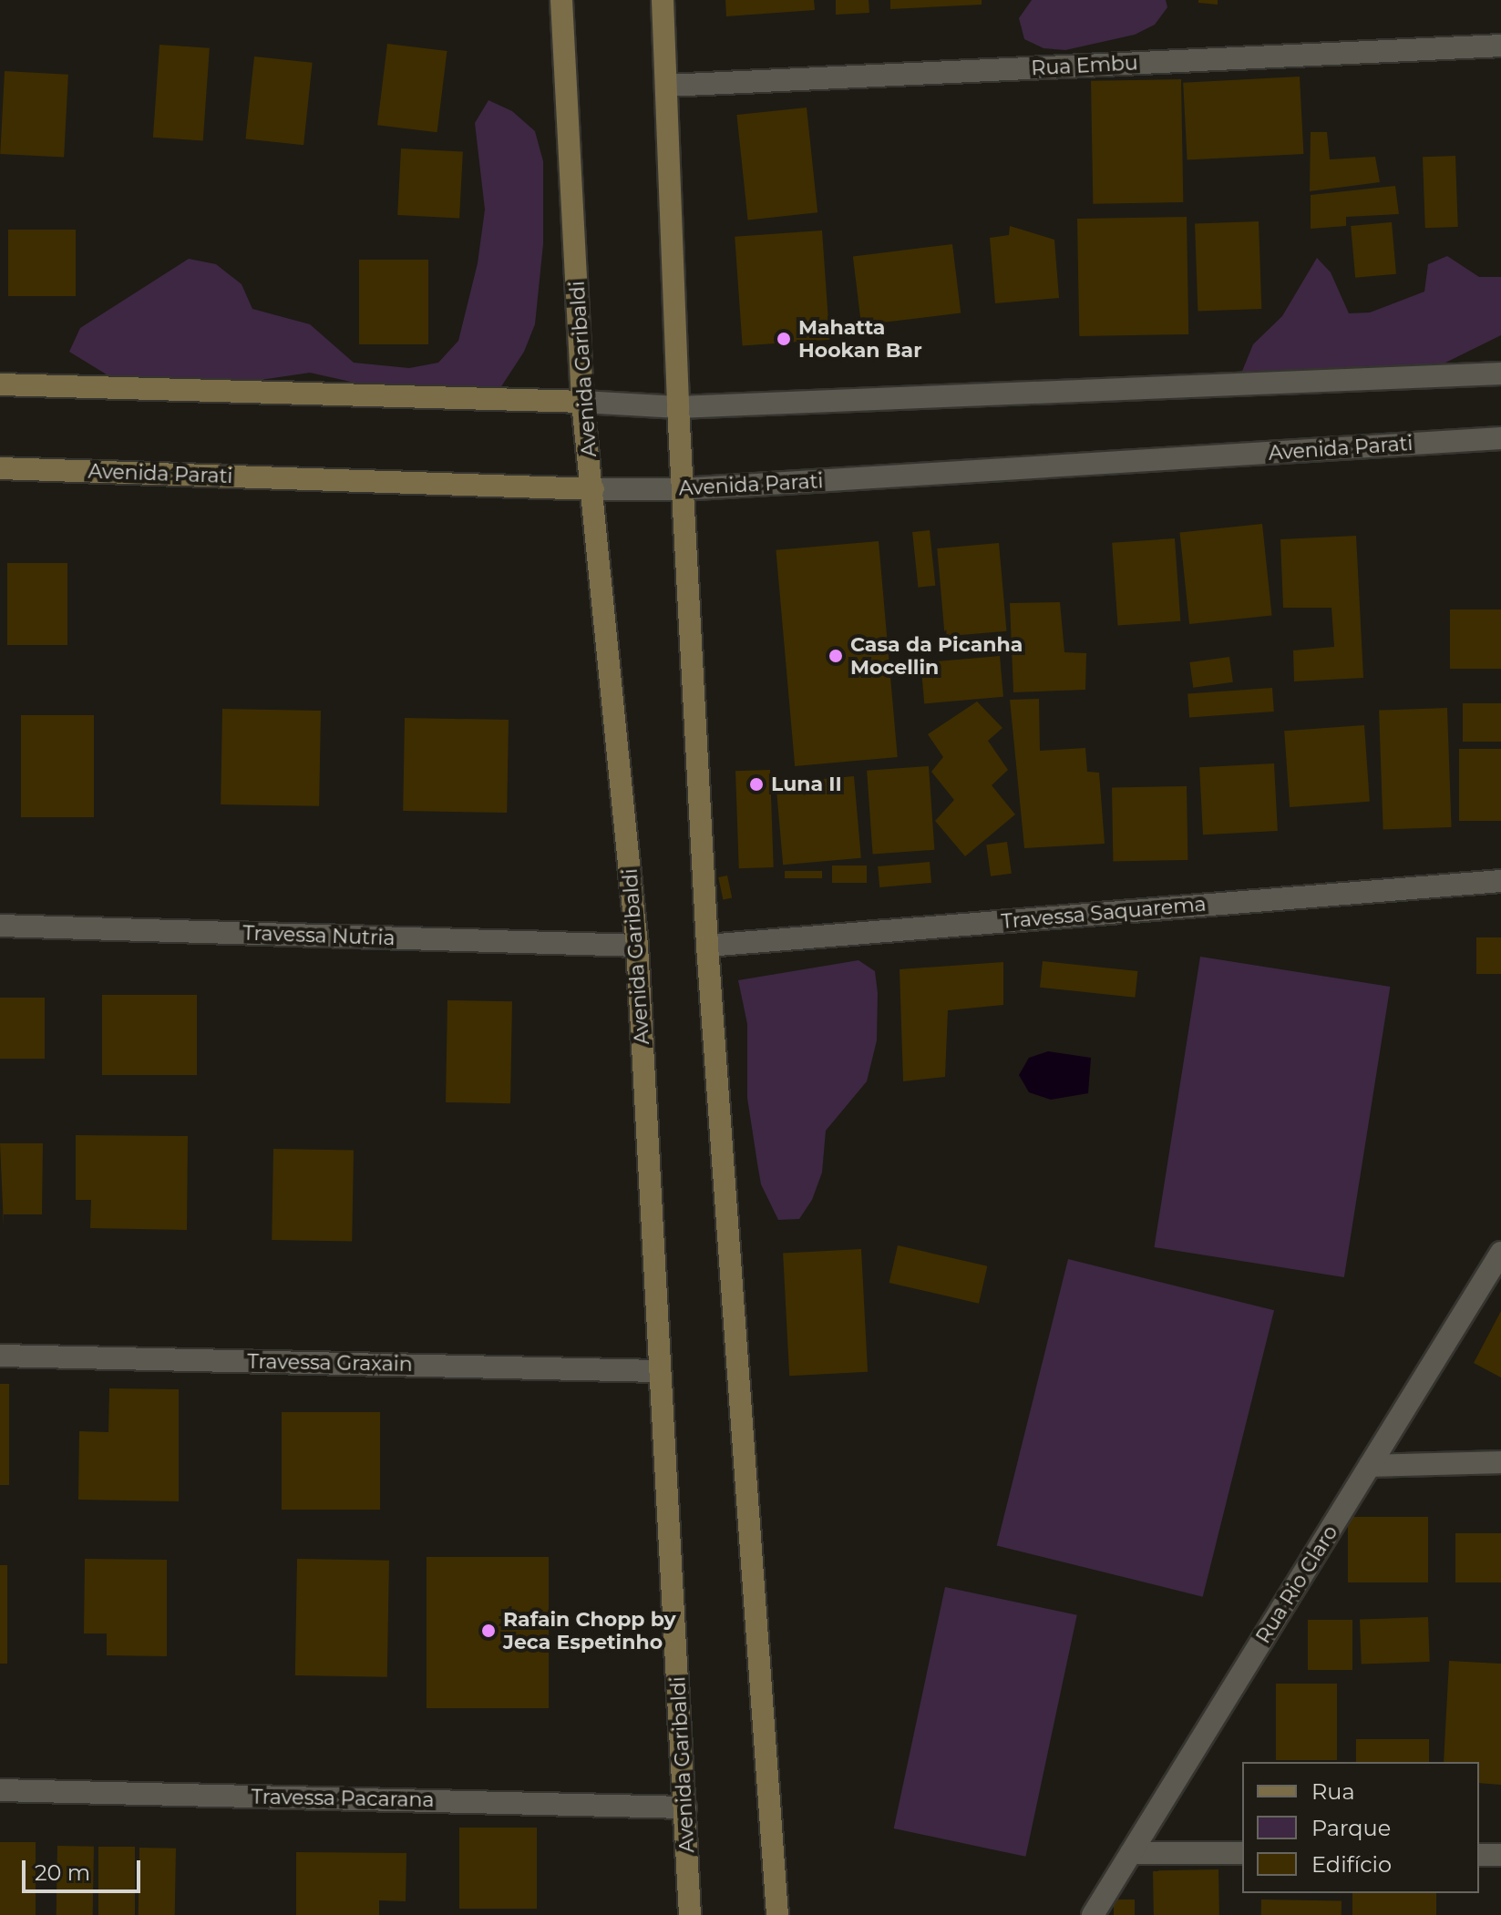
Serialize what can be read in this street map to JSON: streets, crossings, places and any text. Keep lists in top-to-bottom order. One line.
{"streets":{"main road":["Avenida Garibaldi","Avenida Parati"],"street":["Rua Embu","Travessa Saquarema","Travessa Nutria","Travessa Graxain","Rua Rio Claro","Travessa Pacarana"]},"crossings":[["Avenida Garibaldi","Avenida Parati"],["Avenida Garibaldi","Travessa Nutria"],["Avenida Garibaldi","Travessa Graxain"],["Avenida Garibaldi","Travessa Pacarana"]],"places":["Mahatta Hookan Bar","Casa da Picanha Mocellin","Luna II","Rafain Chopp by Jeca Espetinho"],"legend":["Rua","Parque","Edifício"],"scale_bar":"20 m"}
